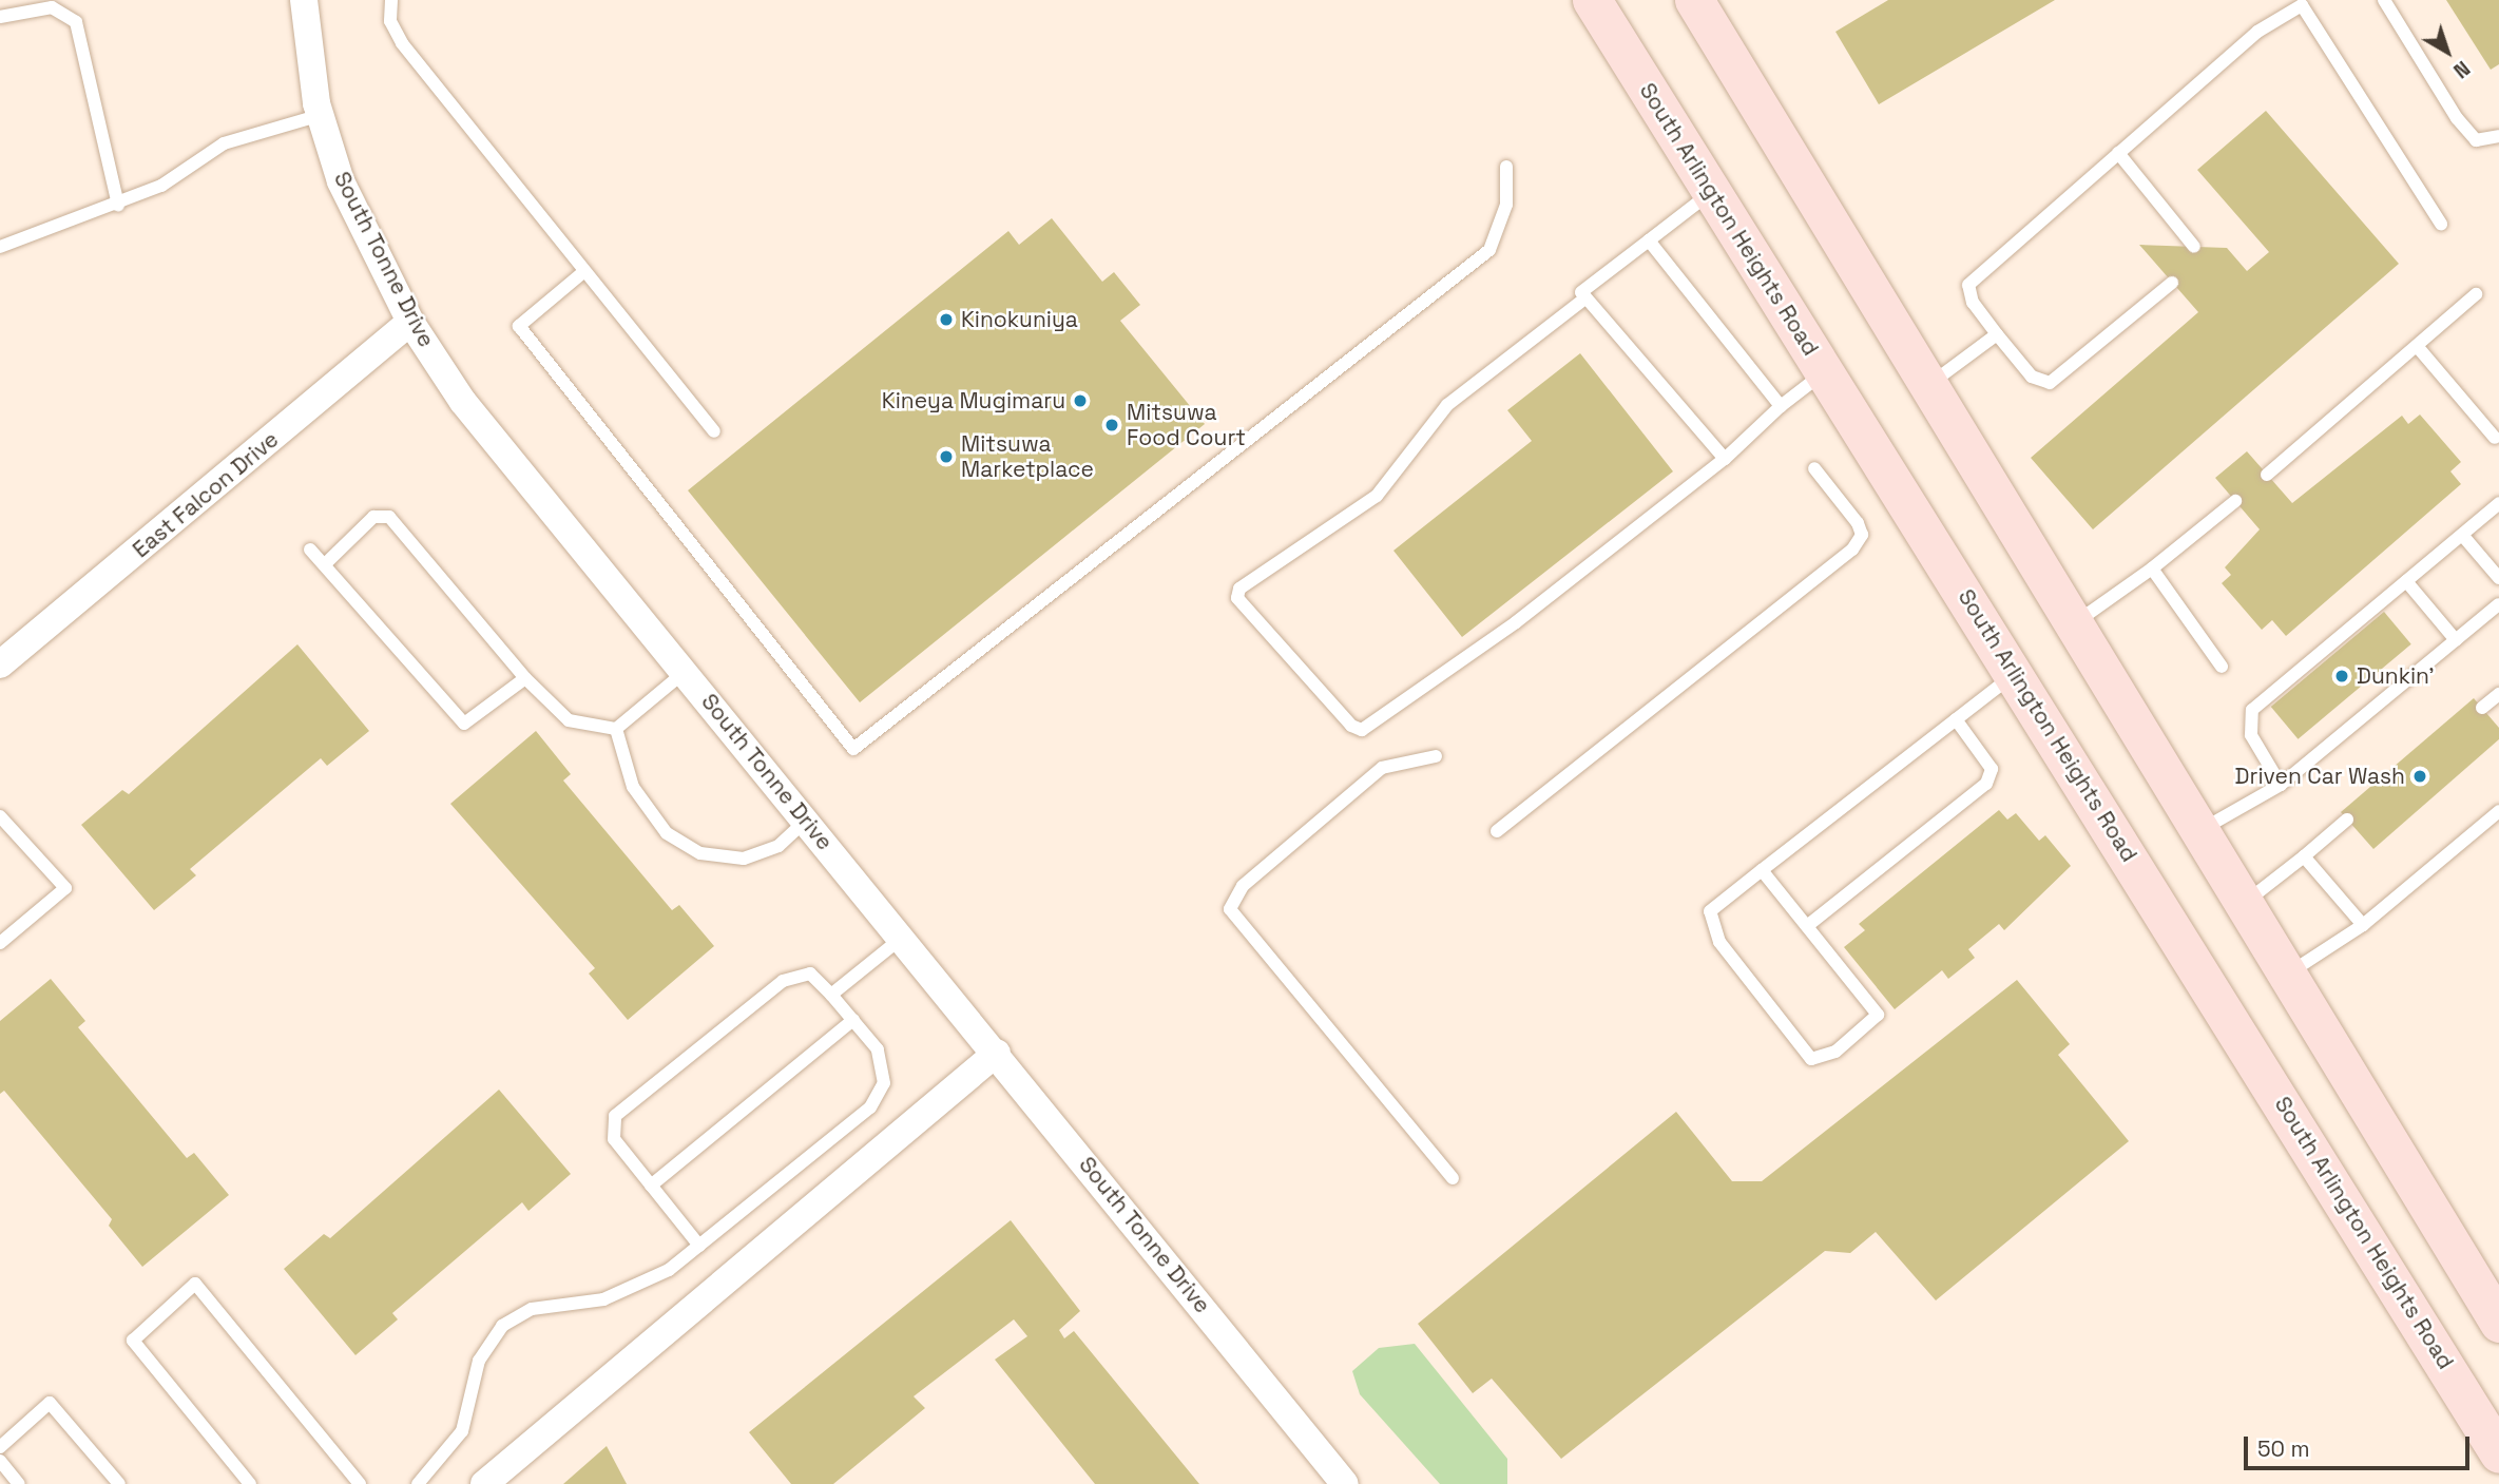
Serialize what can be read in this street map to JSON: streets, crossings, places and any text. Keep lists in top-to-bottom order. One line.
{"streets":{"main road":["South Arlington Heights Road"],"street":["South Tonne Drive","East Falcon Drive"]},"crossings":[["South Tonne Drive","East Falcon Drive"]],"places":["Kinokuniya","Kineya Mugimaru","Mitsuwa Food Court","Mitsuwa Marketplace","Dunkin'","Driven Car Wash"],"scale_bar":"50 m","north":"bottom right"}
